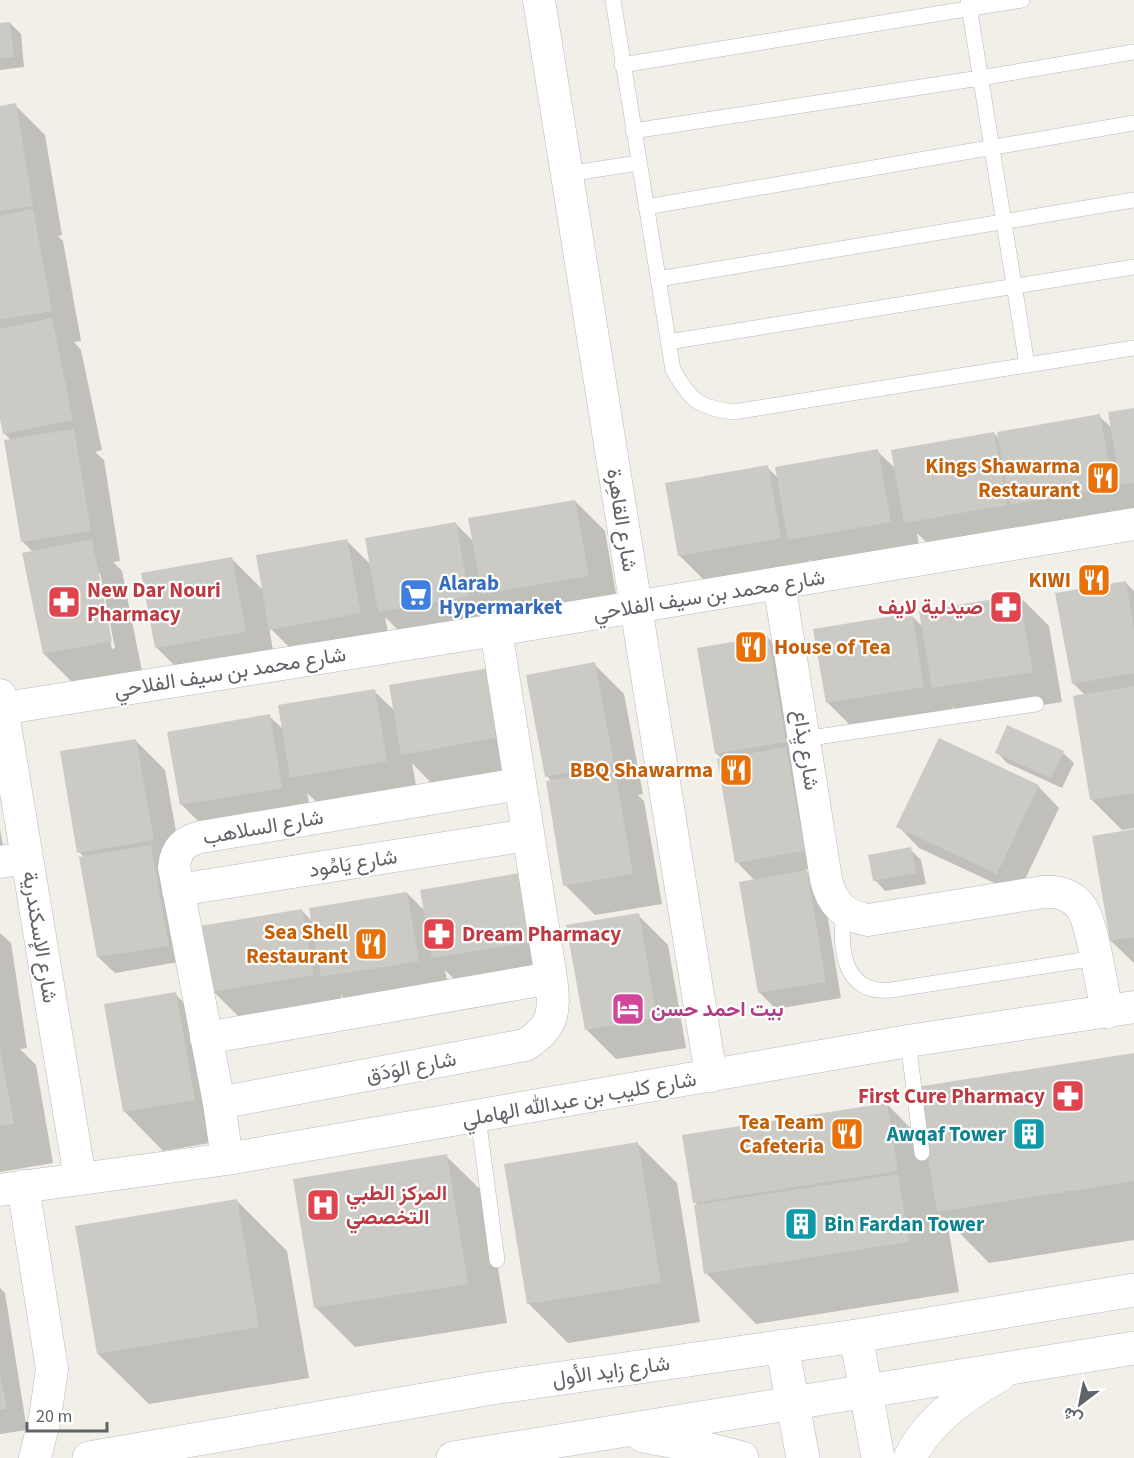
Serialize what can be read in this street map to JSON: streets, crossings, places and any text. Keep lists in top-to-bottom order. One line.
{"streets":{"main road":["شارع زايد الأول"],"street":["شارع القاهِرة","شارع محمد بن سيف الفلاحي","شارع يِذاع","شارع السلاهب","شارع يَامُود","شارع الإسكندرية","شارع الوَدَق","شارع كليب بن عبدالله الهاملي"]},"crossings":[["شارع القاهِرة","شارع محمد بن سيف الفلاحي"],["شارع القاهِرة","شارع كليب بن عبدالله الهاملي"],["شارع محمد بن سيف الفلاحي","شارع يِذاع"],["شارع محمد بن سيف الفلاحي","شارع الإسكندرية"],["شارع محمد بن سيف الفلاحي","شارع الوَدَق"],["شارع السلاهب","شارع يَامُود"],["شارع السلاهب","شارع الوَدَق"],["شارع السلاهب","شارع كليب بن عبدالله الهاملي"],["شارع يَامُود","شارع الوَدَق"],["شارع الإسكندرية","شارع كليب بن عبدالله الهاملي"]],"places":{"restaurant":["Kings Shawarma Restaurant","KIWI","House of Tea","BBQ Shawarma","Sea Shell Restaurant","Tea Team Cafeteria"],"supermarket":["Alarab Hypermarket"],"pharmacy":["New Dar Nouri Pharmacy","صيدلية لايف","Dream Pharmacy","First Cure Pharmacy"],"hotel":["بيت احمد حسن"],"building":["Awqaf Tower","Bin Fardan Tower"],"hospital":["المركز الطبي التخصصي"]},"scale_bar":"20 m","north":"bottom left"}
